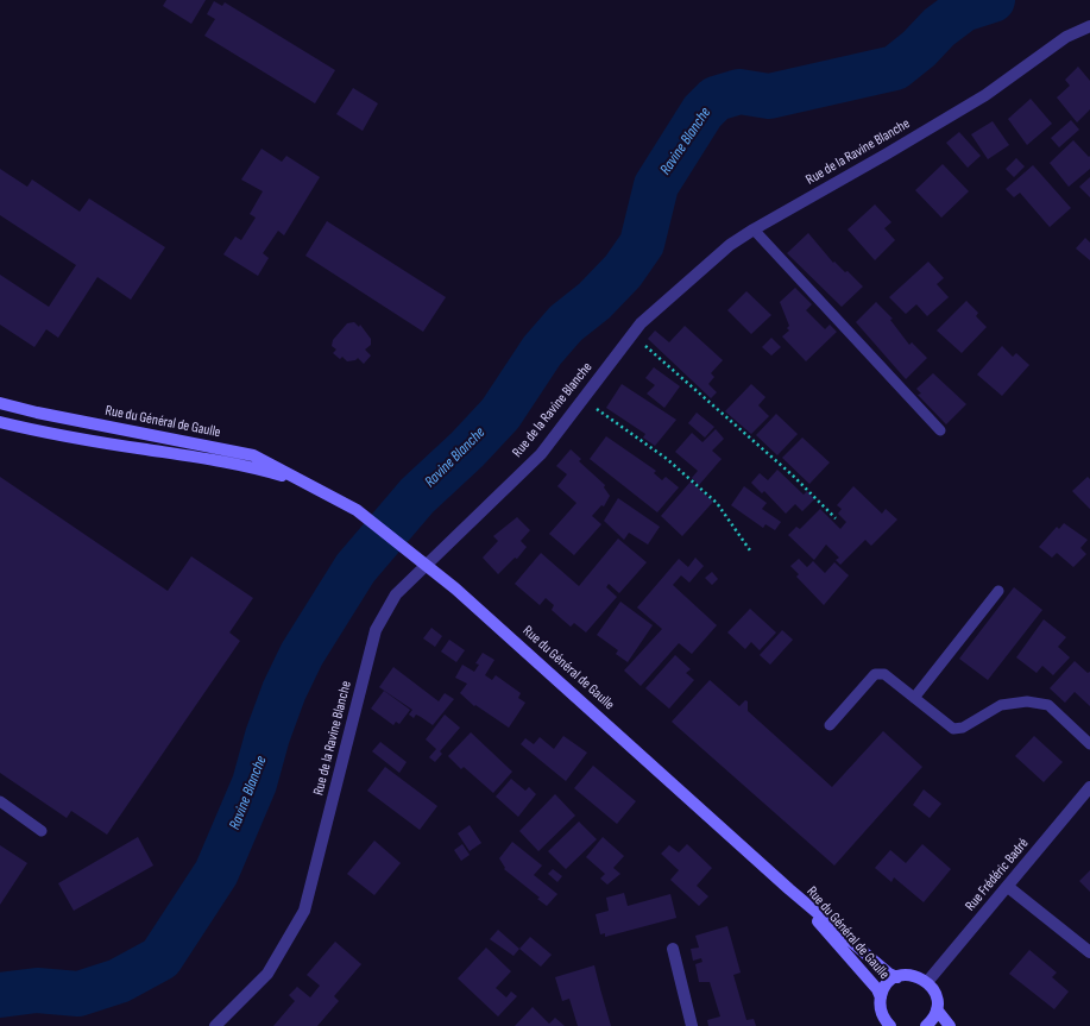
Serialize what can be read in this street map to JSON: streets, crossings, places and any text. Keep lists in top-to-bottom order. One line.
{"streets":{"main road":["Rue du Général de Gaulle"],"street":["Rue de la Ravine Blanche","Rue Frédéric Badré"]},"crossings":[["Rue de la Ravine Blanche","Rue du Général de Gaulle"]],"water":["Ravine Blanche"]}
